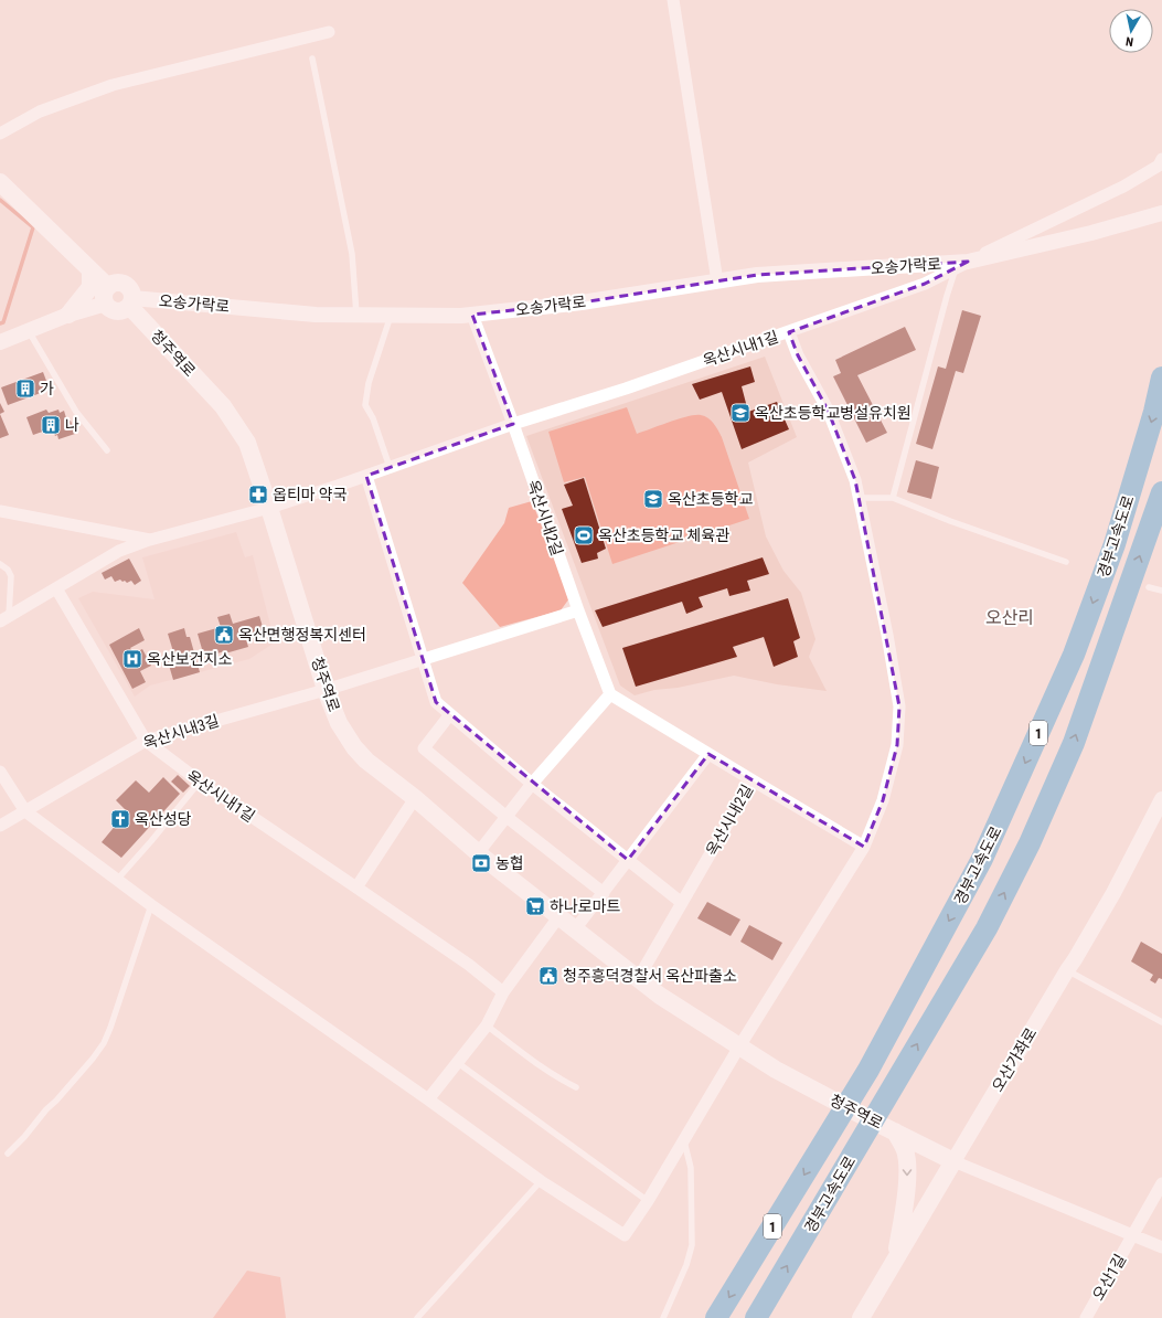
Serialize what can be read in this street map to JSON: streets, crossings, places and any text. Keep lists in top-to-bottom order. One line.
{"streets":{"highway":["경부고속도로","1"],"main road":["청주역로","오산가좌로"],"street":["오송가락로","옥산시내1길","옥산시내2길","옥산시내3길","오산1길"]},"crossings":[["오송가락로","옥산시내1길"],["오송가락로","청주역로"],["오송가락로","옥산시내2길"],["옥산시내1길","청주역로"],["옥산시내1길","옥산시내2길"],["옥산시내1길","옥산시내3길"],["청주역로","옥산시내2길"],["청주역로","옥산시내3길"],["청주역로","오산가좌로"],["청주역로","오산1길"]],"districts":["오산리"],"places":{"building":["가","나"],"school or university":["옥산초등학교병설유치원","옥산초등학교"],"pharmacy":["옵티마 약국"],"sports":["옥산초등학교 체육관"],"public building":["옥산면행정복지센터","청주흥덕경찰서 옥산파출소"],"hospital":["옥산보건지소"],"church":["옥산성당"],"bank":["농협"],"supermarket":["하나로마트"]},"north":"bottom"}
